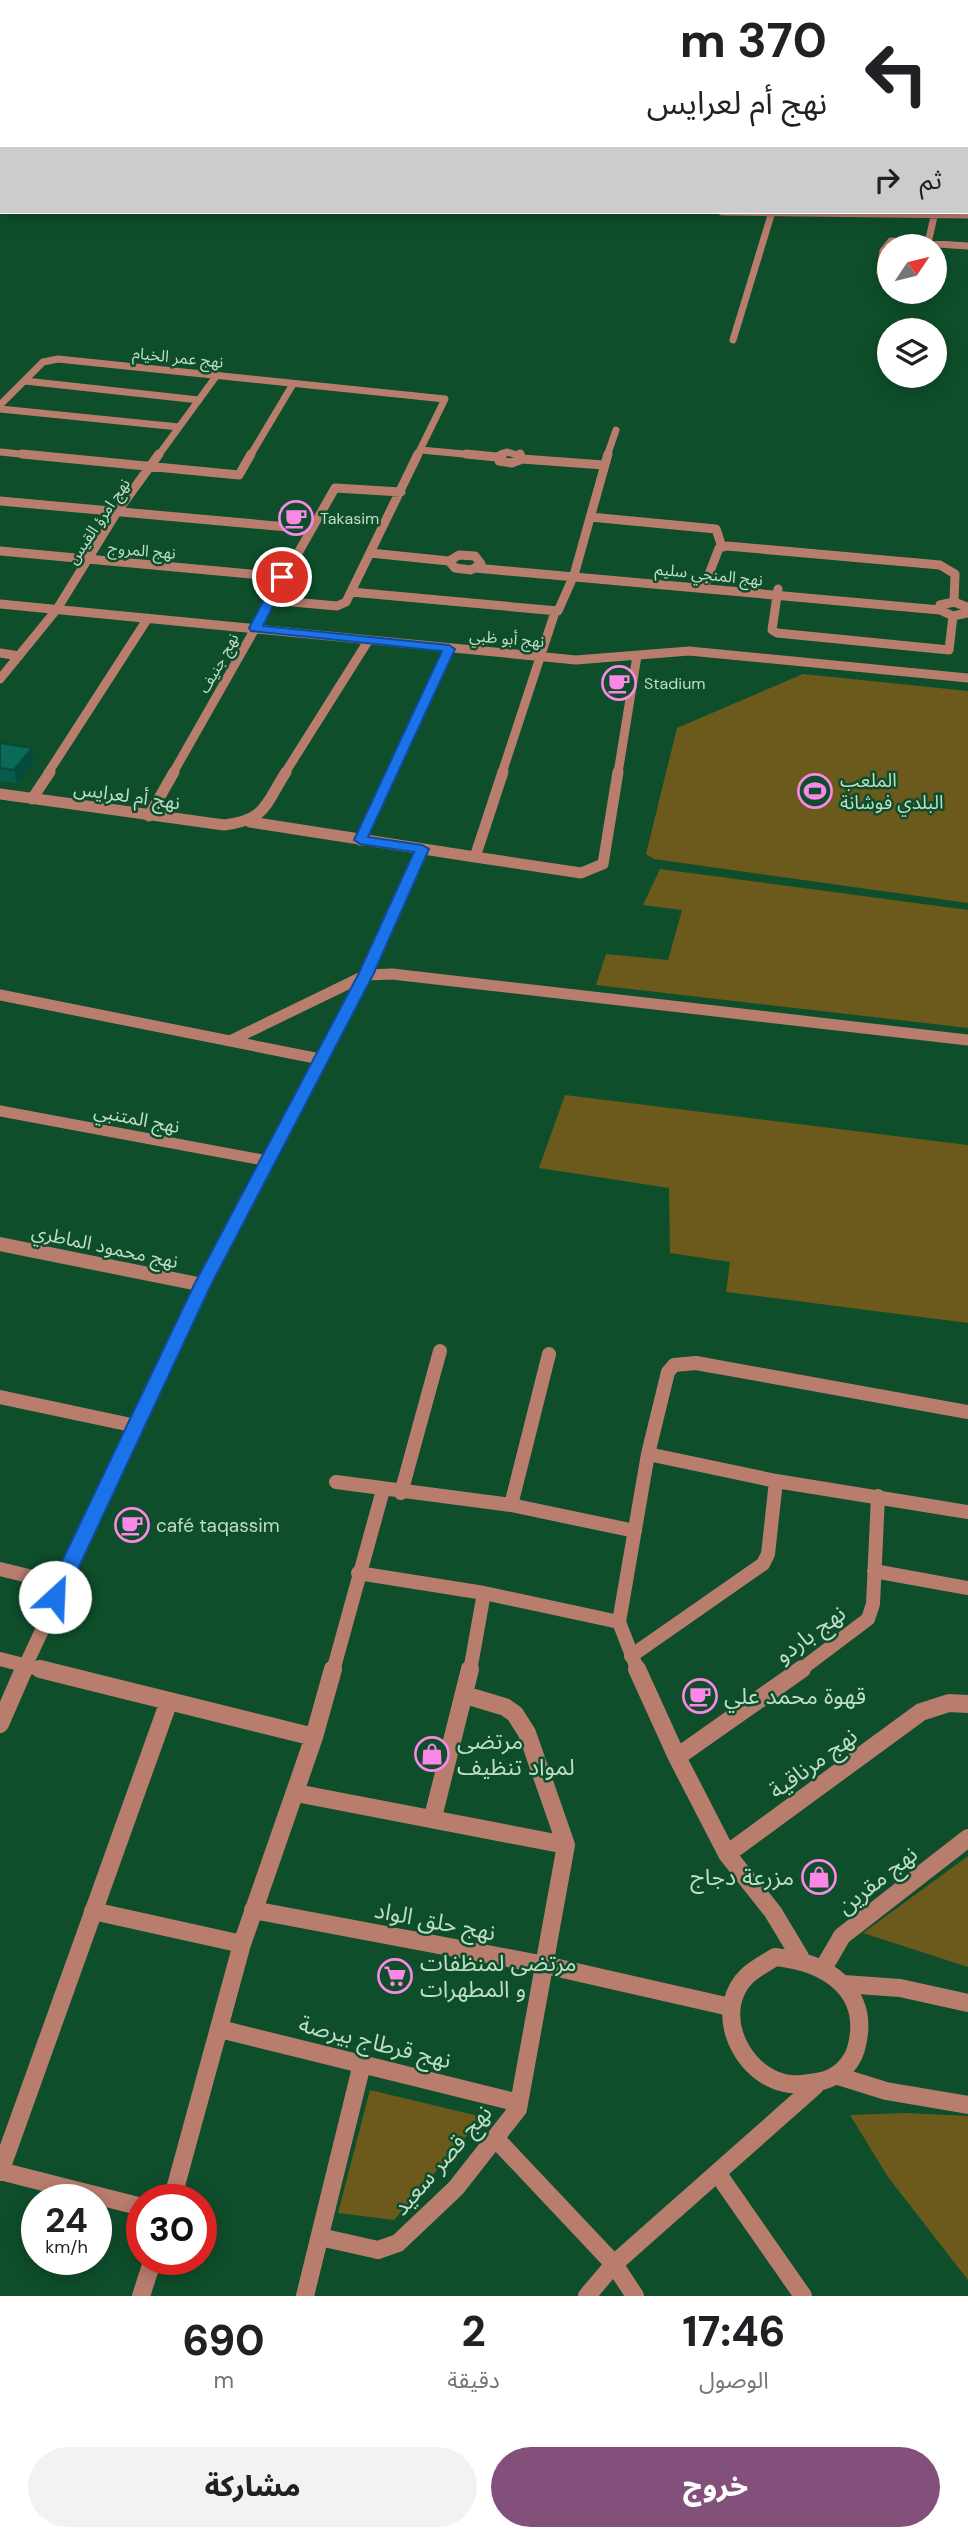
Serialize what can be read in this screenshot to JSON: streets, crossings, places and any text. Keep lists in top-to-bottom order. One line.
{"streets":{"street":["نهج عمر الخيام","نهج امرؤ القيس","نهج المروج","نهج المنجي سليم","نهج أبو ظبي","نهج جنيف","نهج أم لعرايس","نهج المتنبي","نهج محمود الماطري","نهج باردو","نهج مرناقية","نهج مقرين","نهج حلق الواد","نهج قرطاج بيرصة","نهج قصر سعيد"]},"crossings":[["نهج عمر الخيام","نهج امرؤ القيس"],["نهج امرؤ القيس","نهج المروج"],["نهج امرؤ القيس","نهج أبو ظبي"],["نهج المروج","نهج جنيف"],["نهج أبو ظبي","نهج جنيف"],["نهج أبو ظبي","نهج أم لعرايس"],["نهج جنيف","نهج أم لعرايس"],["نهج مقرين","نهج حلق الواد"],["نهج حلق الواد","نهج قصر سعيد"],["نهج قرطاج بيرصة","نهج قصر سعيد"]],"places":{"cafe":["Takasim","Stadium","café taqassim","قهوة محمد علي"],"sports":["الملعب البلدي فوشانة"],"shop":["مرتضى لمواد تنظيف","مزرعة دجاج"],"supermarket":["مرتضى لمنظفات و المطهرات"]},"north":"top right","page":{"turn":["370 m","نهج أم لعرايس"],"then":"ثم","speed":"24 km/h","limit":"30","eta":["17:46","الوصول","2","دقيقة","690","m"],"buttons":["خروج","مشاركة"]}}
